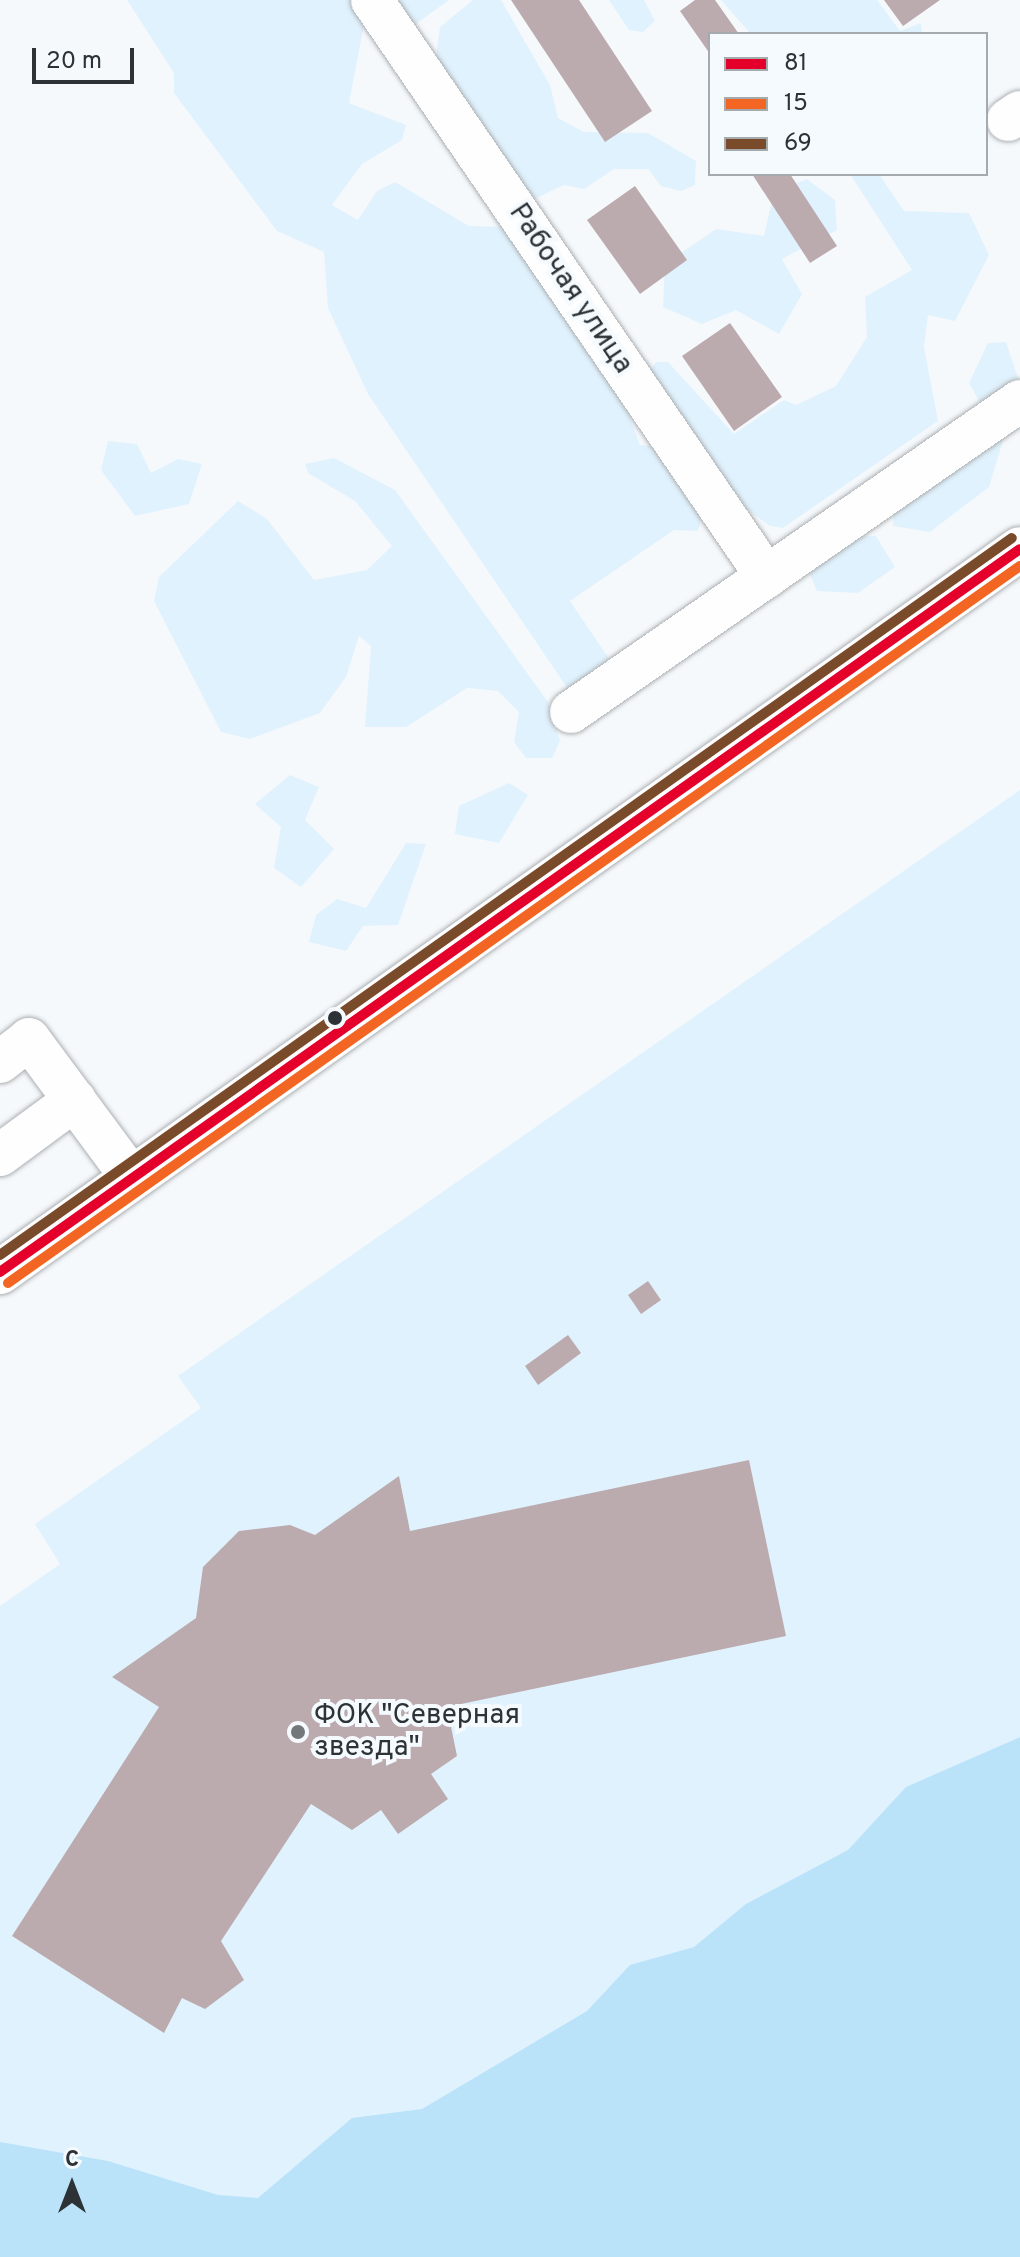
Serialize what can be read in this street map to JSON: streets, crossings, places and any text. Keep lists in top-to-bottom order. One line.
{"streets":{"street":["Рабочая улица"]},"places":["ФОК \"Северная звезда\""],"lines":["transit line 69","transit line 81","transit line 15"],"legend":["81","15","69"],"scale_bar":"20 m","north":"top"}
